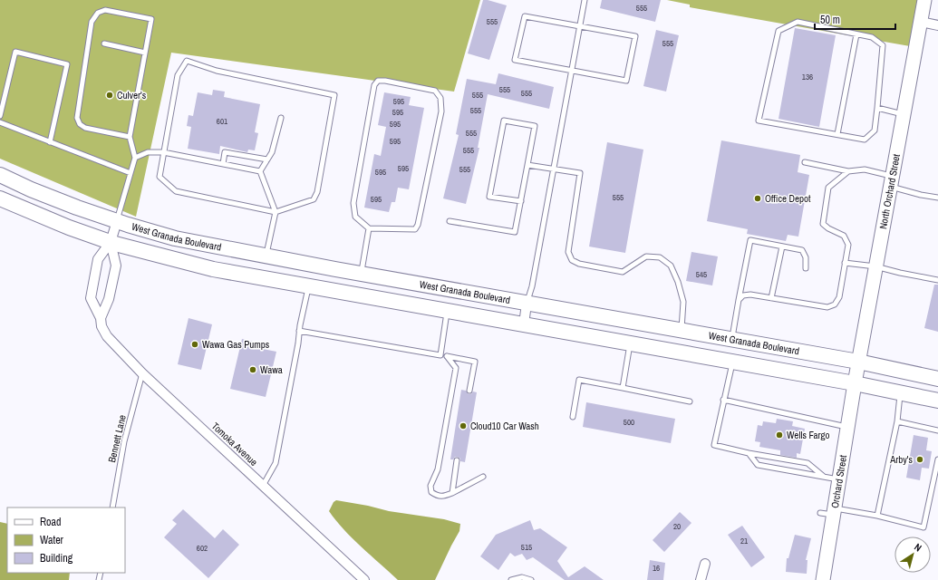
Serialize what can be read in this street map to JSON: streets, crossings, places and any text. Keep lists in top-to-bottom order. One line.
{"streets":{"main road":["West Granada Boulevard"],"street":["North Orchard Street","Tomoka Avenue","Orchard Street"],"lane":["Bennett Lane"]},"crossings":[["North Orchard Street","West Granada Boulevard"],["North Orchard Street","Orchard Street"],["West Granada Boulevard","Tomoka Avenue"],["Bennett Lane","Tomoka Avenue"]],"places":["Culver's","Office Depot","Wawa Gas Pumps","Wawa","Cloud10 Car Wash","Wells Fargo","Arby's"],"house_numbers":["555","555","555","136","555","555","555","595","555","595","601","595","555","595","555","595","555","595","555","595","545","500","20","21","515","602","16"],"legend":["Road","Water","Building"],"scale_bar":"50 m","north":"top right"}
